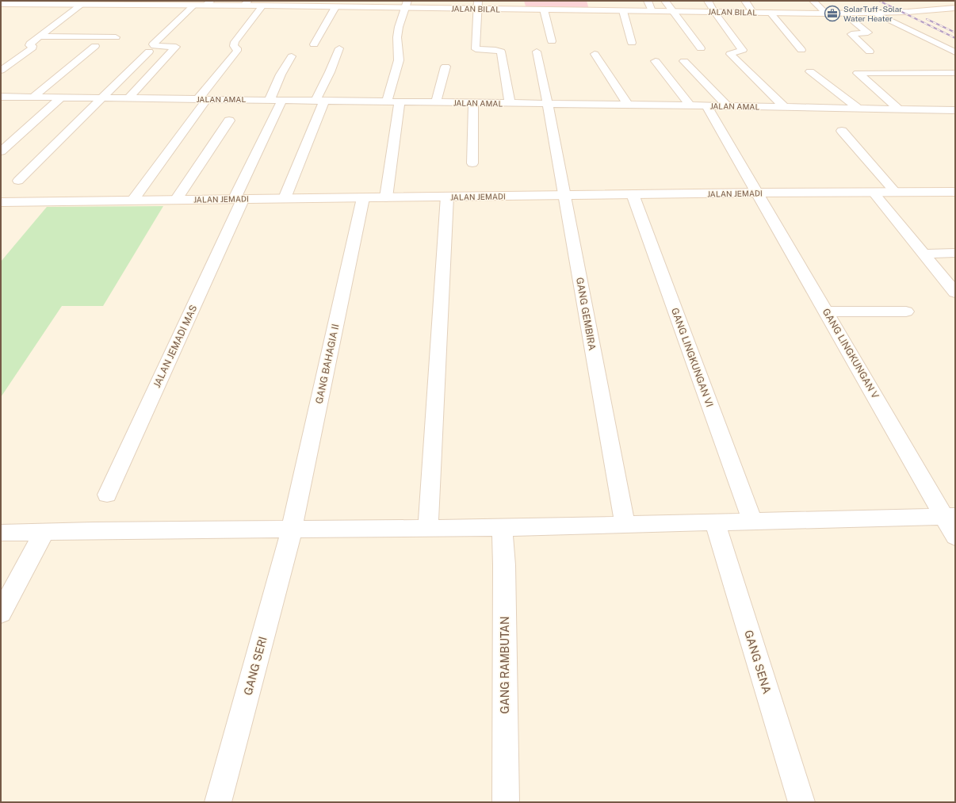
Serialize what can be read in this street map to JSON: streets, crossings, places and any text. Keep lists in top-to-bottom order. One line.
{"streets":{"street":["JALAN BILAL","JALAN AMAL","JALAN JEMADI","GANG GEMBIRA","JALAN JEMADI MAS","GANG LINGKUNGAN V","GANG LINGKUNGAN VI","GANG BAHAGIA II","GANG SENA","GANG RAMBUTAN","GANG SERI"]},"crossings":[["JALAN AMAL","GANG GEMBIRA"],["JALAN AMAL","JALAN JEMADI MAS"],["JALAN AMAL","GANG LINGKUNGAN V"],["JALAN JEMADI","GANG GEMBIRA"],["JALAN JEMADI","JALAN JEMADI MAS"],["JALAN JEMADI","GANG LINGKUNGAN V"],["JALAN JEMADI","GANG LINGKUNGAN VI"],["JALAN JEMADI","GANG BAHAGIA II"],["GANG BAHAGIA II","GANG SERI"]],"places":{"office":["SolarTuff - Solar Water Heater"]}}
